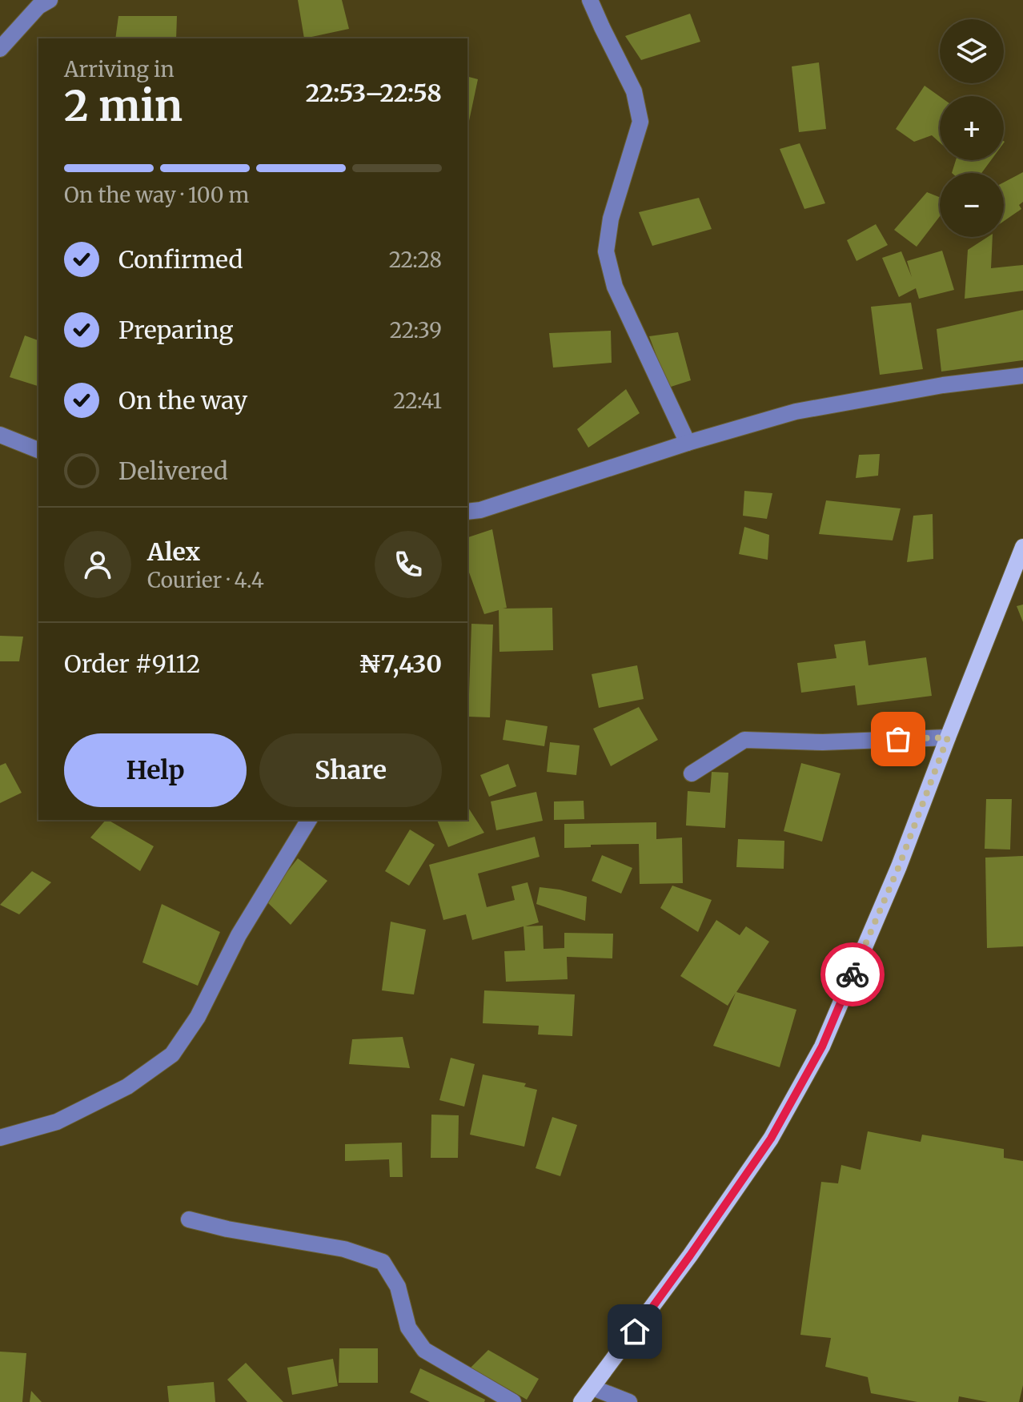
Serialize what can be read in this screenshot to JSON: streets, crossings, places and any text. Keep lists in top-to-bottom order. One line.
{"page":{"map_buttons":["+","−"],"heading":["2 min","Arriving in","22:53–22:58"],"panel":["Alex","Courier · 4.4","Order #9112","₦7,430"],"bar":"On the way · 100 m","list":[["Confirmed","22:28"],["Preparing","22:39"],["On the way","22:41"],"Delivered"],"buttons":["Help","Share"]}}
